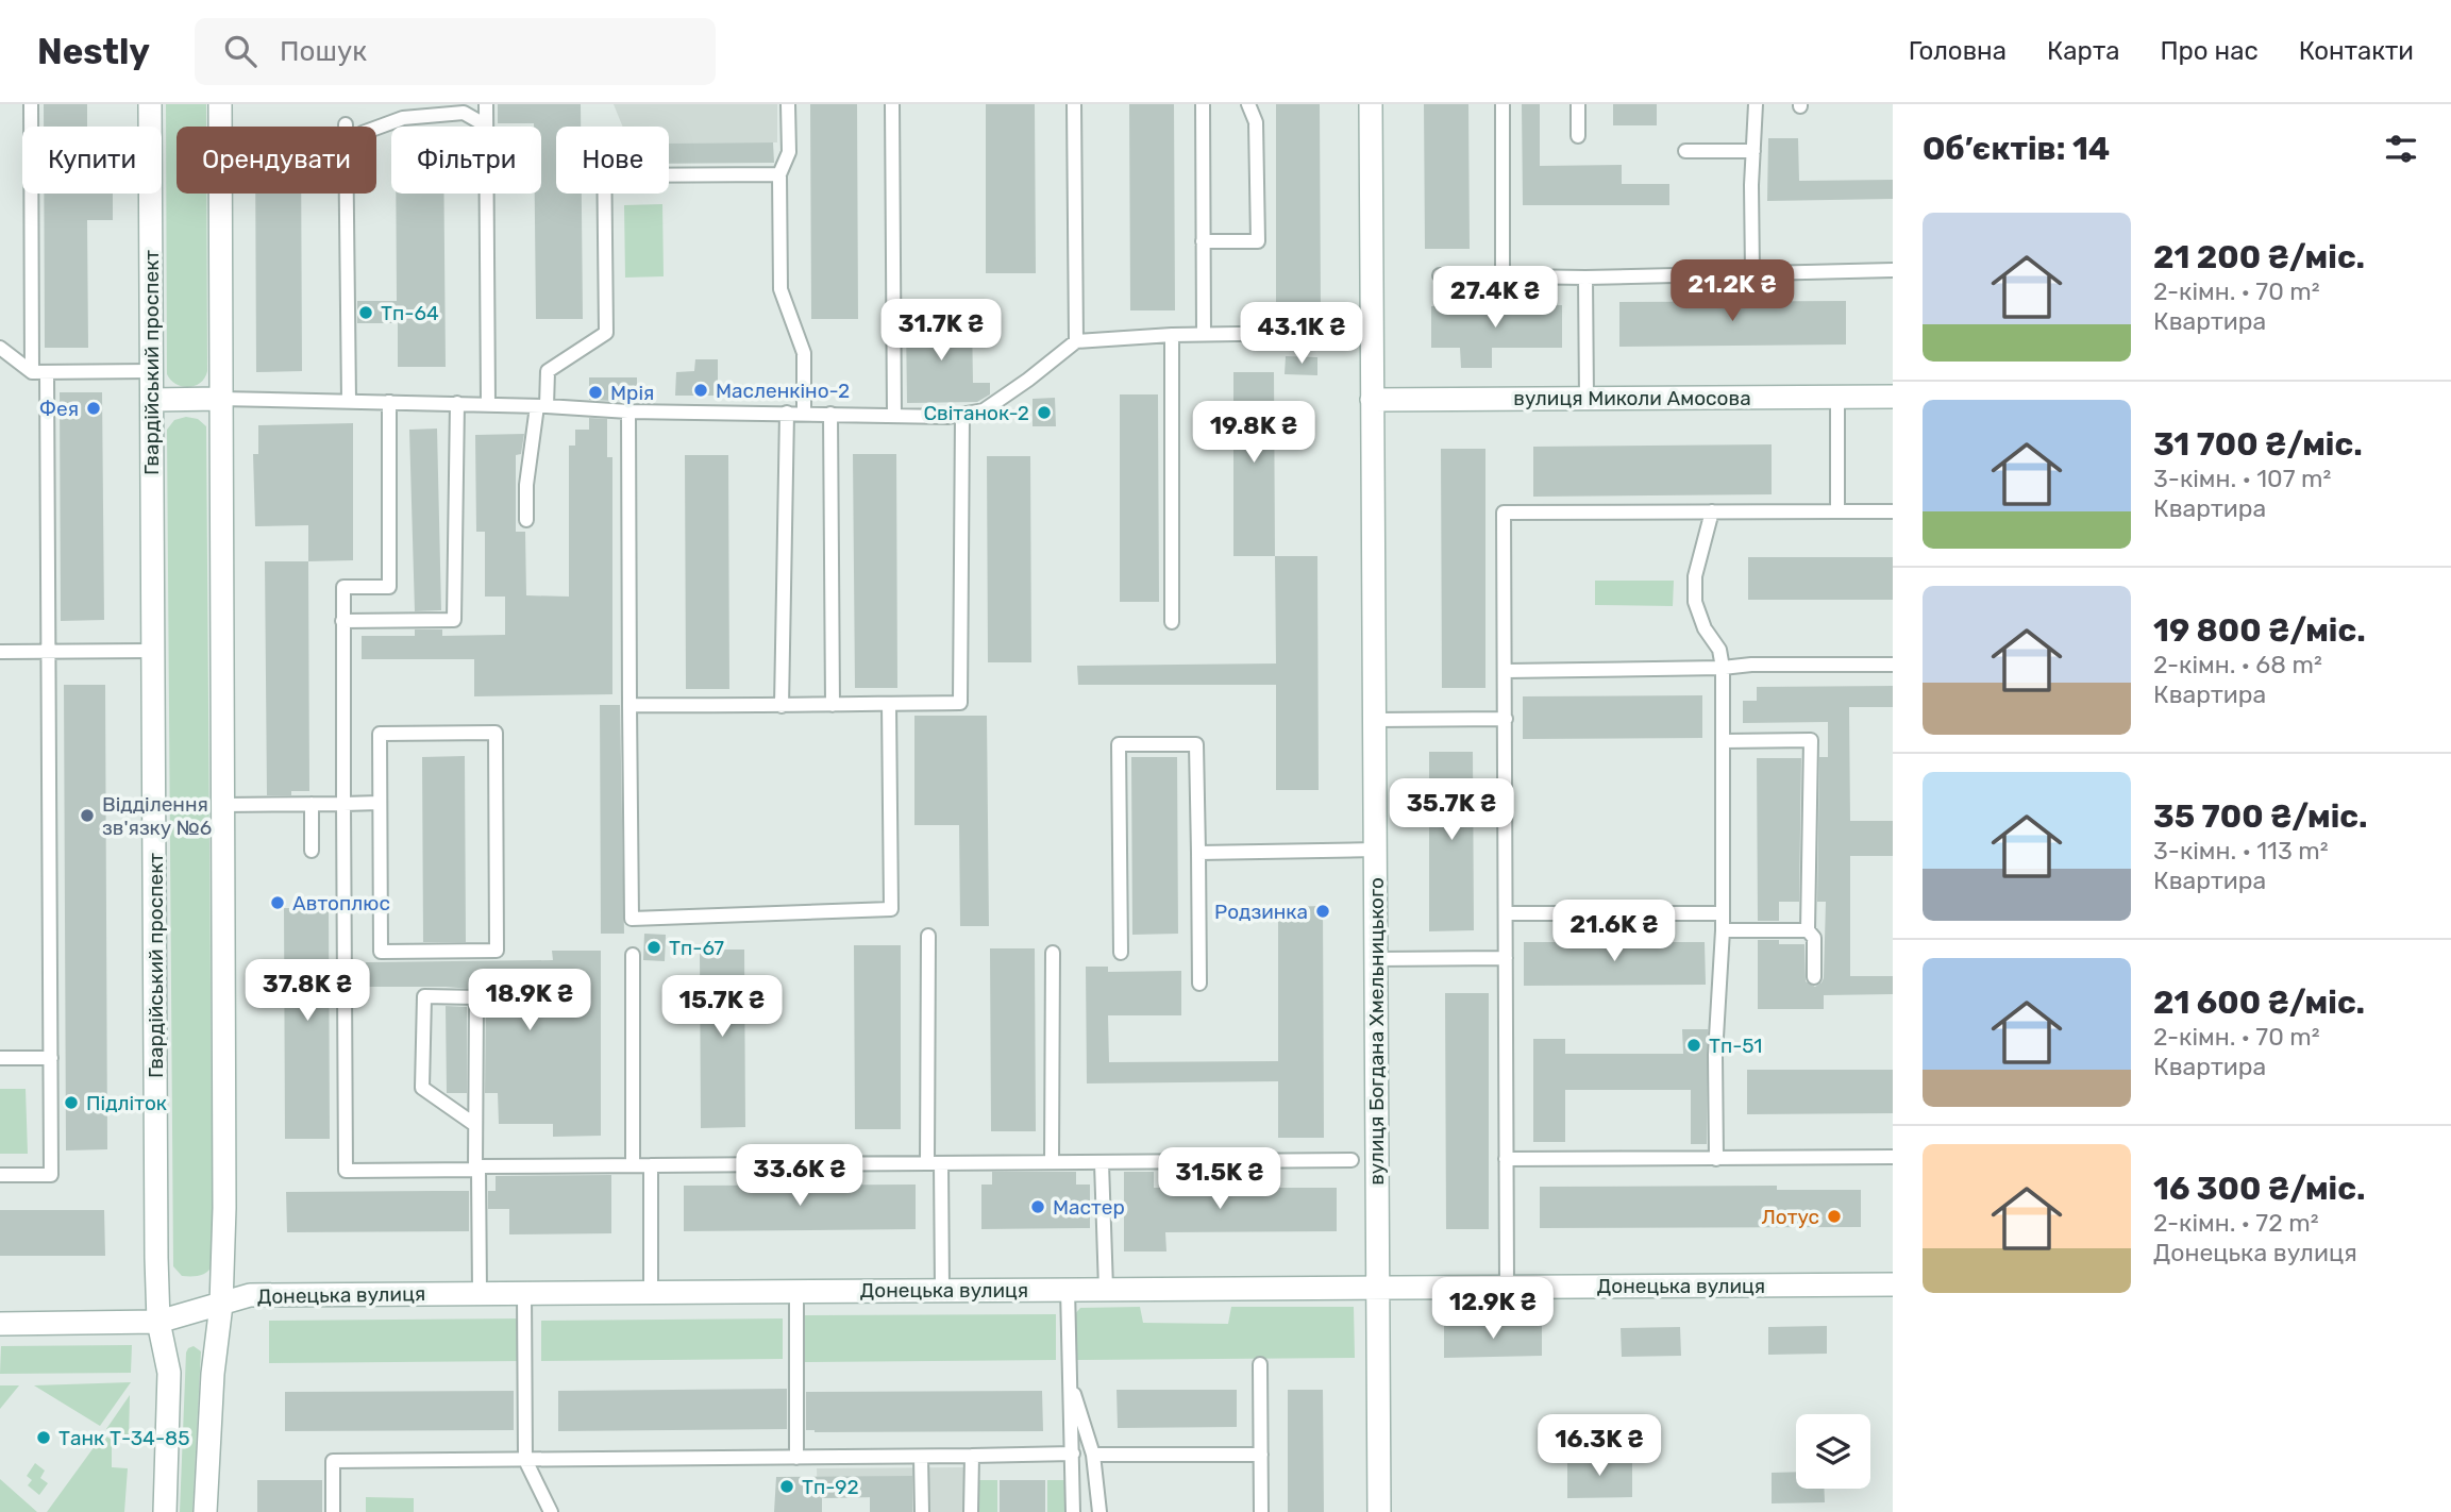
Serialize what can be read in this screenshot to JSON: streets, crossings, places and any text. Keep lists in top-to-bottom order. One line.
{"streets":{"main road":["Гвардійський проспект","вулиця Миколи Амосова","вулиця Богдана Хмельницького","Донецька вулиця"]},"crossings":[["Гвардійський проспект","Донецька вулиця"],["вулиця Миколи Амосова","вулиця Богдана Хмельницького"],["вулиця Богдана Хмельницького","Донецька вулиця"]],"places":["Тп-64","Масленкіно-2","Мрія","Фея","Світанок-2","Відділення зв'язку №6","Автоплюс","Родзинка","Тп-67","Тп-51","Підліток","Мастер","Лотус","Танк Т-34-85","Тп-92"],"page":{"header":"Nestly","search":"Пошук","nav":["Головна","Карта","Про нас","Контакти"],"heading":"Об’єктів: 14","chip":["Купити","Орендувати","Фільтри","Нове"],"list":[{"name":"21 200 ₴/міс.","note":"2-кімн. · 70 m² · Квартира"},{"name":"31 700 ₴/міс.","note":"3-кімн. · 107 m² · Квартира"},{"name":"19 800 ₴/міс.","note":"2-кімн. · 68 m² · Квартира"},{"name":"35 700 ₴/міс.","note":"3-кімн. · 113 m² · Квартира"},{"name":"21 600 ₴/міс.","note":"2-кімн. · 70 m² · Квартира"},{"name":"16 300 ₴/міс.","note":"2-кімн. · 72 m² · Донецька вулиця"}],"price":["21.2K ₴","27.4K ₴","31.7K ₴","43.1K ₴","19.8K ₴","35.7K ₴","21.6K ₴","37.8K ₴","18.9K ₴","15.7K ₴","33.6K ₴","31.5K ₴","12.9K ₴","16.3K ₴"]}}
